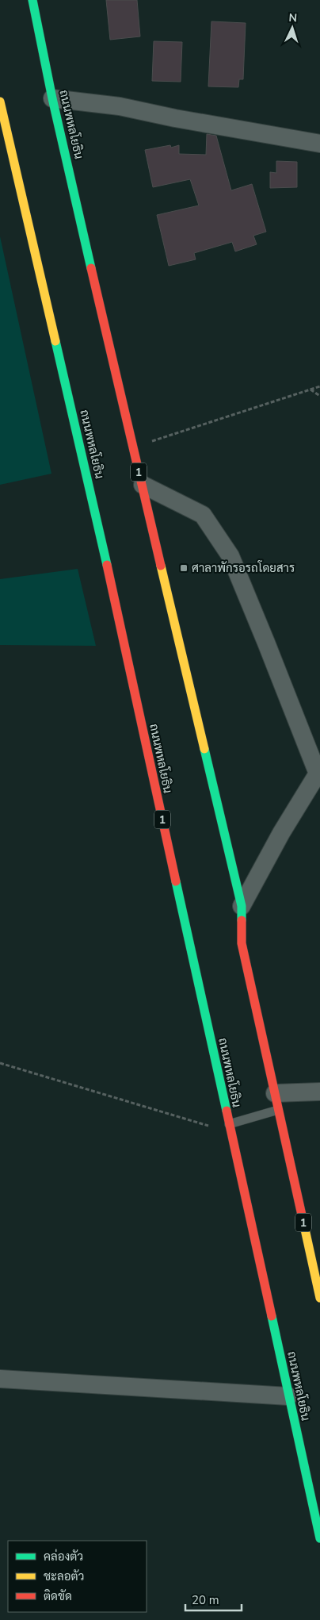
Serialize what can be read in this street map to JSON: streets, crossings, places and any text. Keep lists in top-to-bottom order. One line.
{"streets":{"highway":["ถนนพหลโยธิน","1"]},"places":{"transit":["ศาลาพักรอรถโดยสาร"]},"legend":["คล่องตัว","ชะลอตัว","ติดขัด"],"scale_bar":"20 m","north":"top"}
